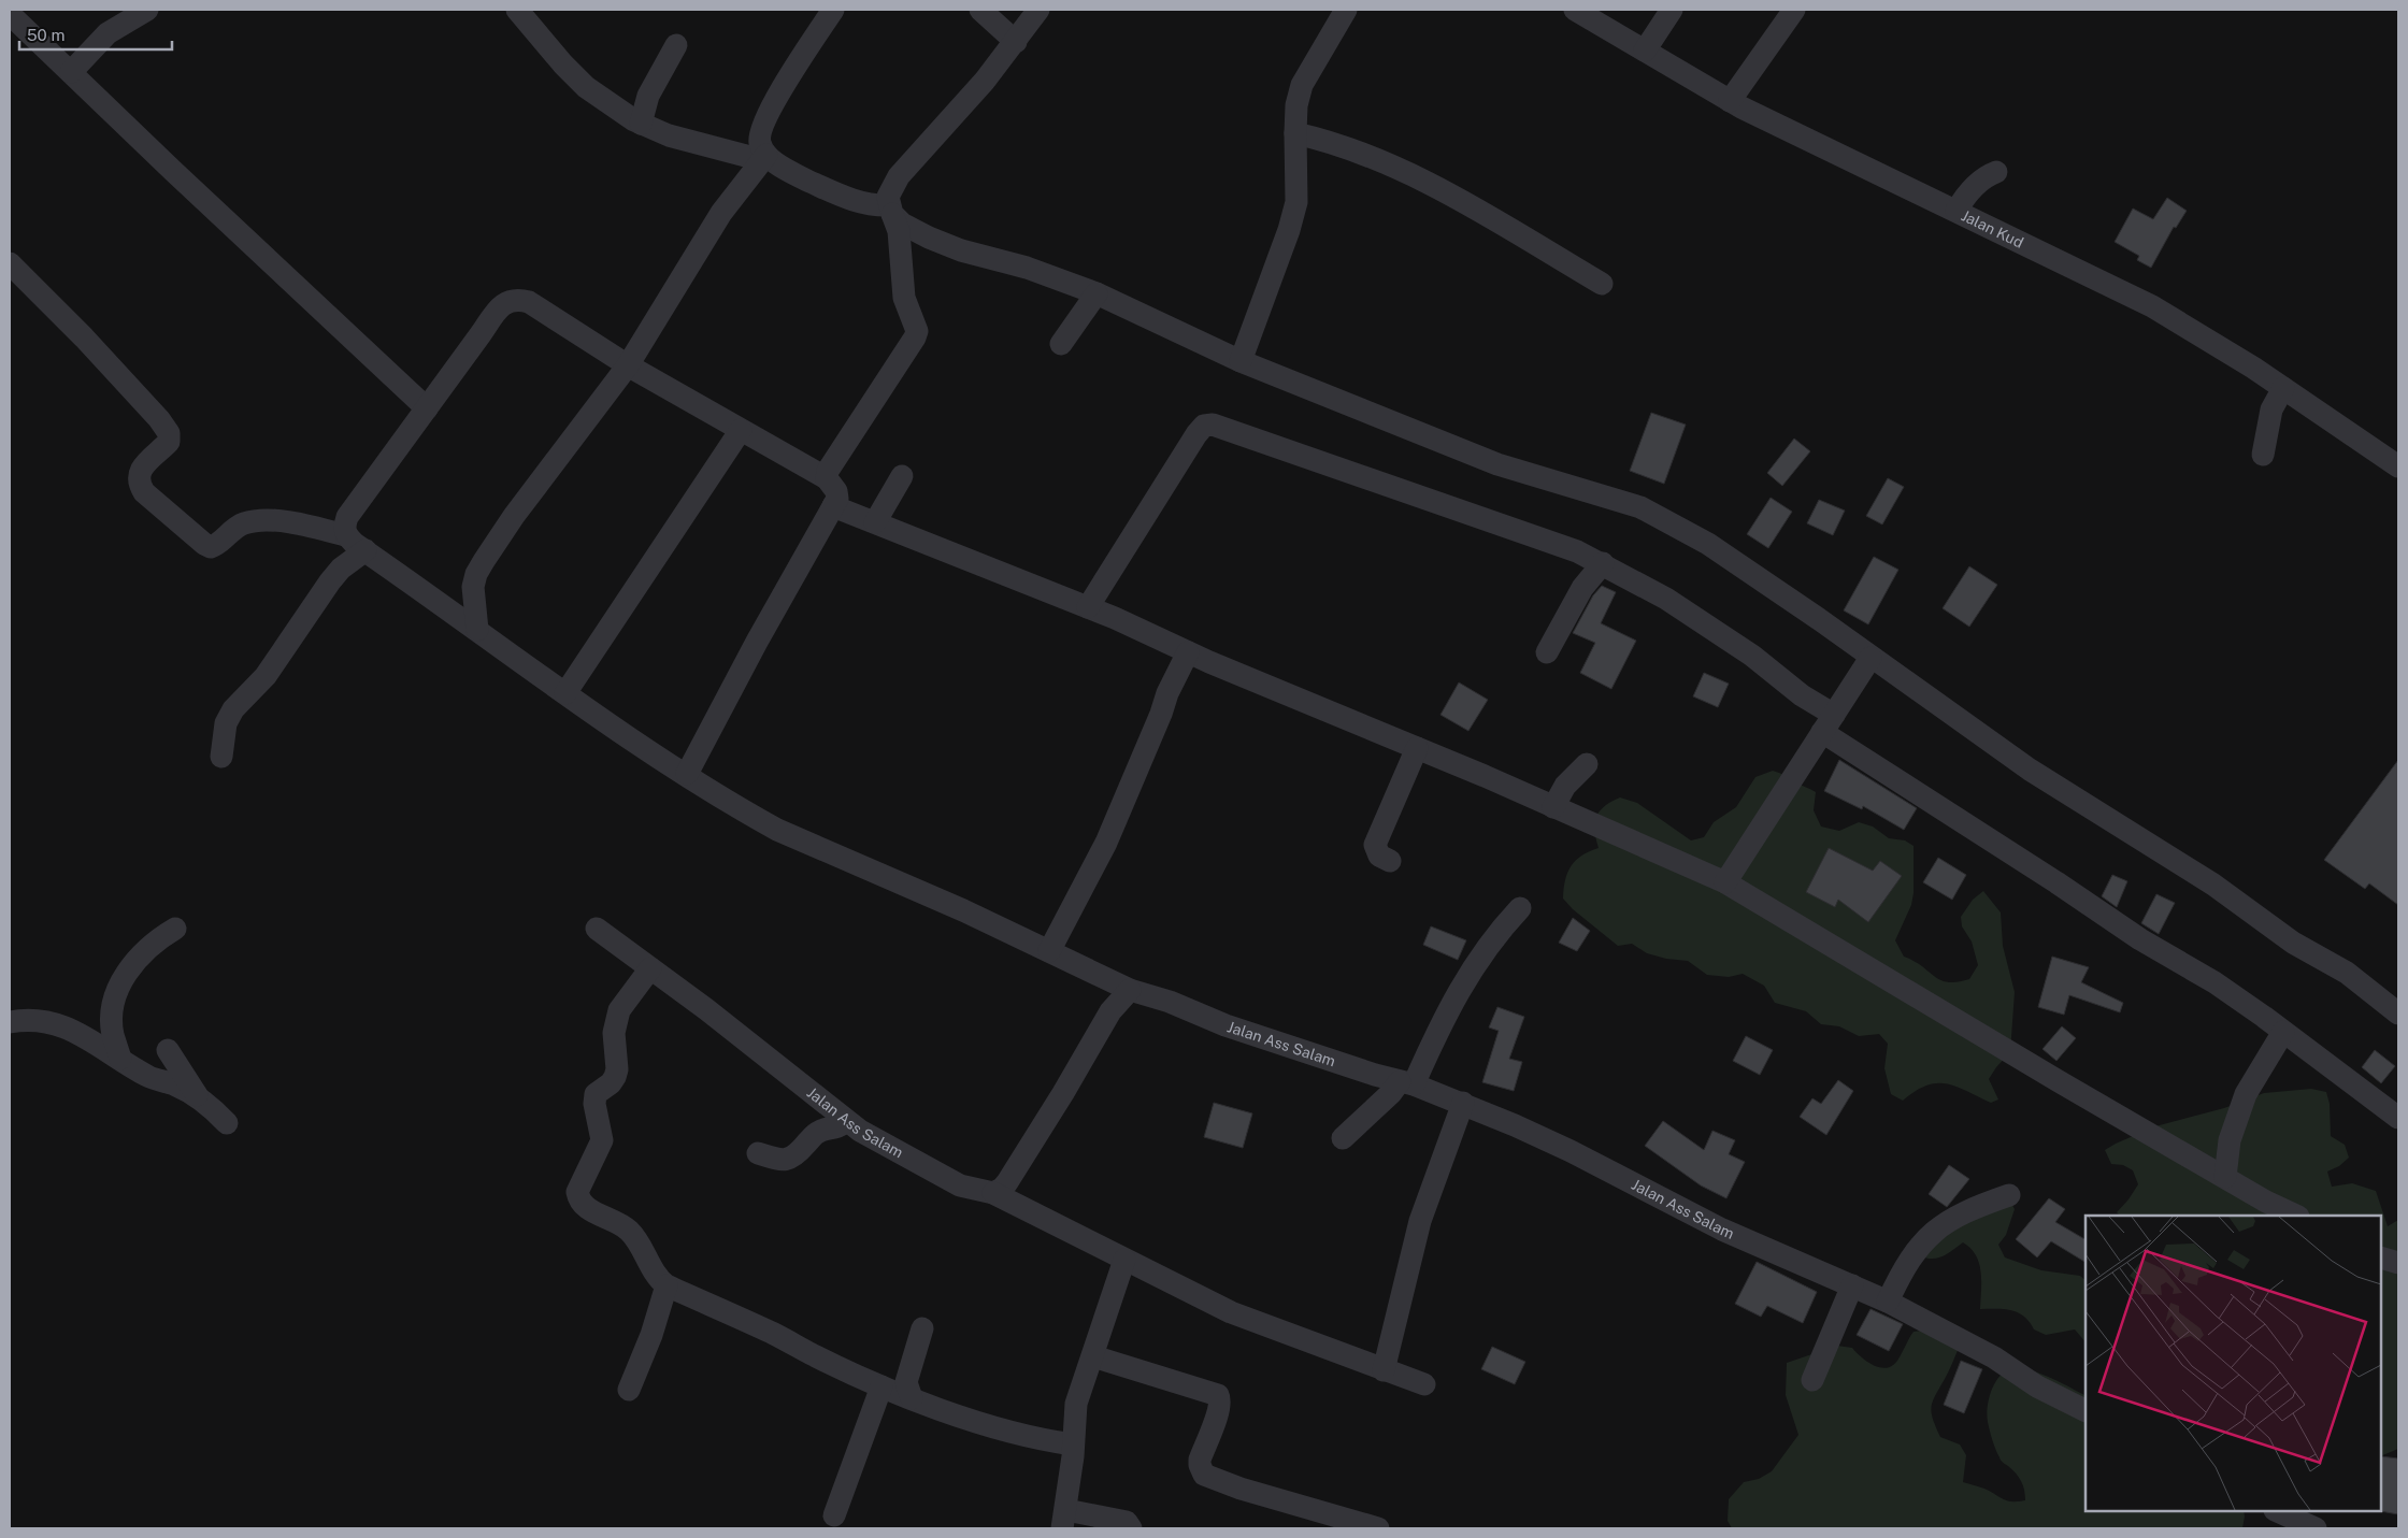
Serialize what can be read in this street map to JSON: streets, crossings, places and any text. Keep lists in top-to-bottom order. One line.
{"streets":{"street":["Jalan Kud","Jalan Ass Salam"]},"scale_bar":"50 m"}
